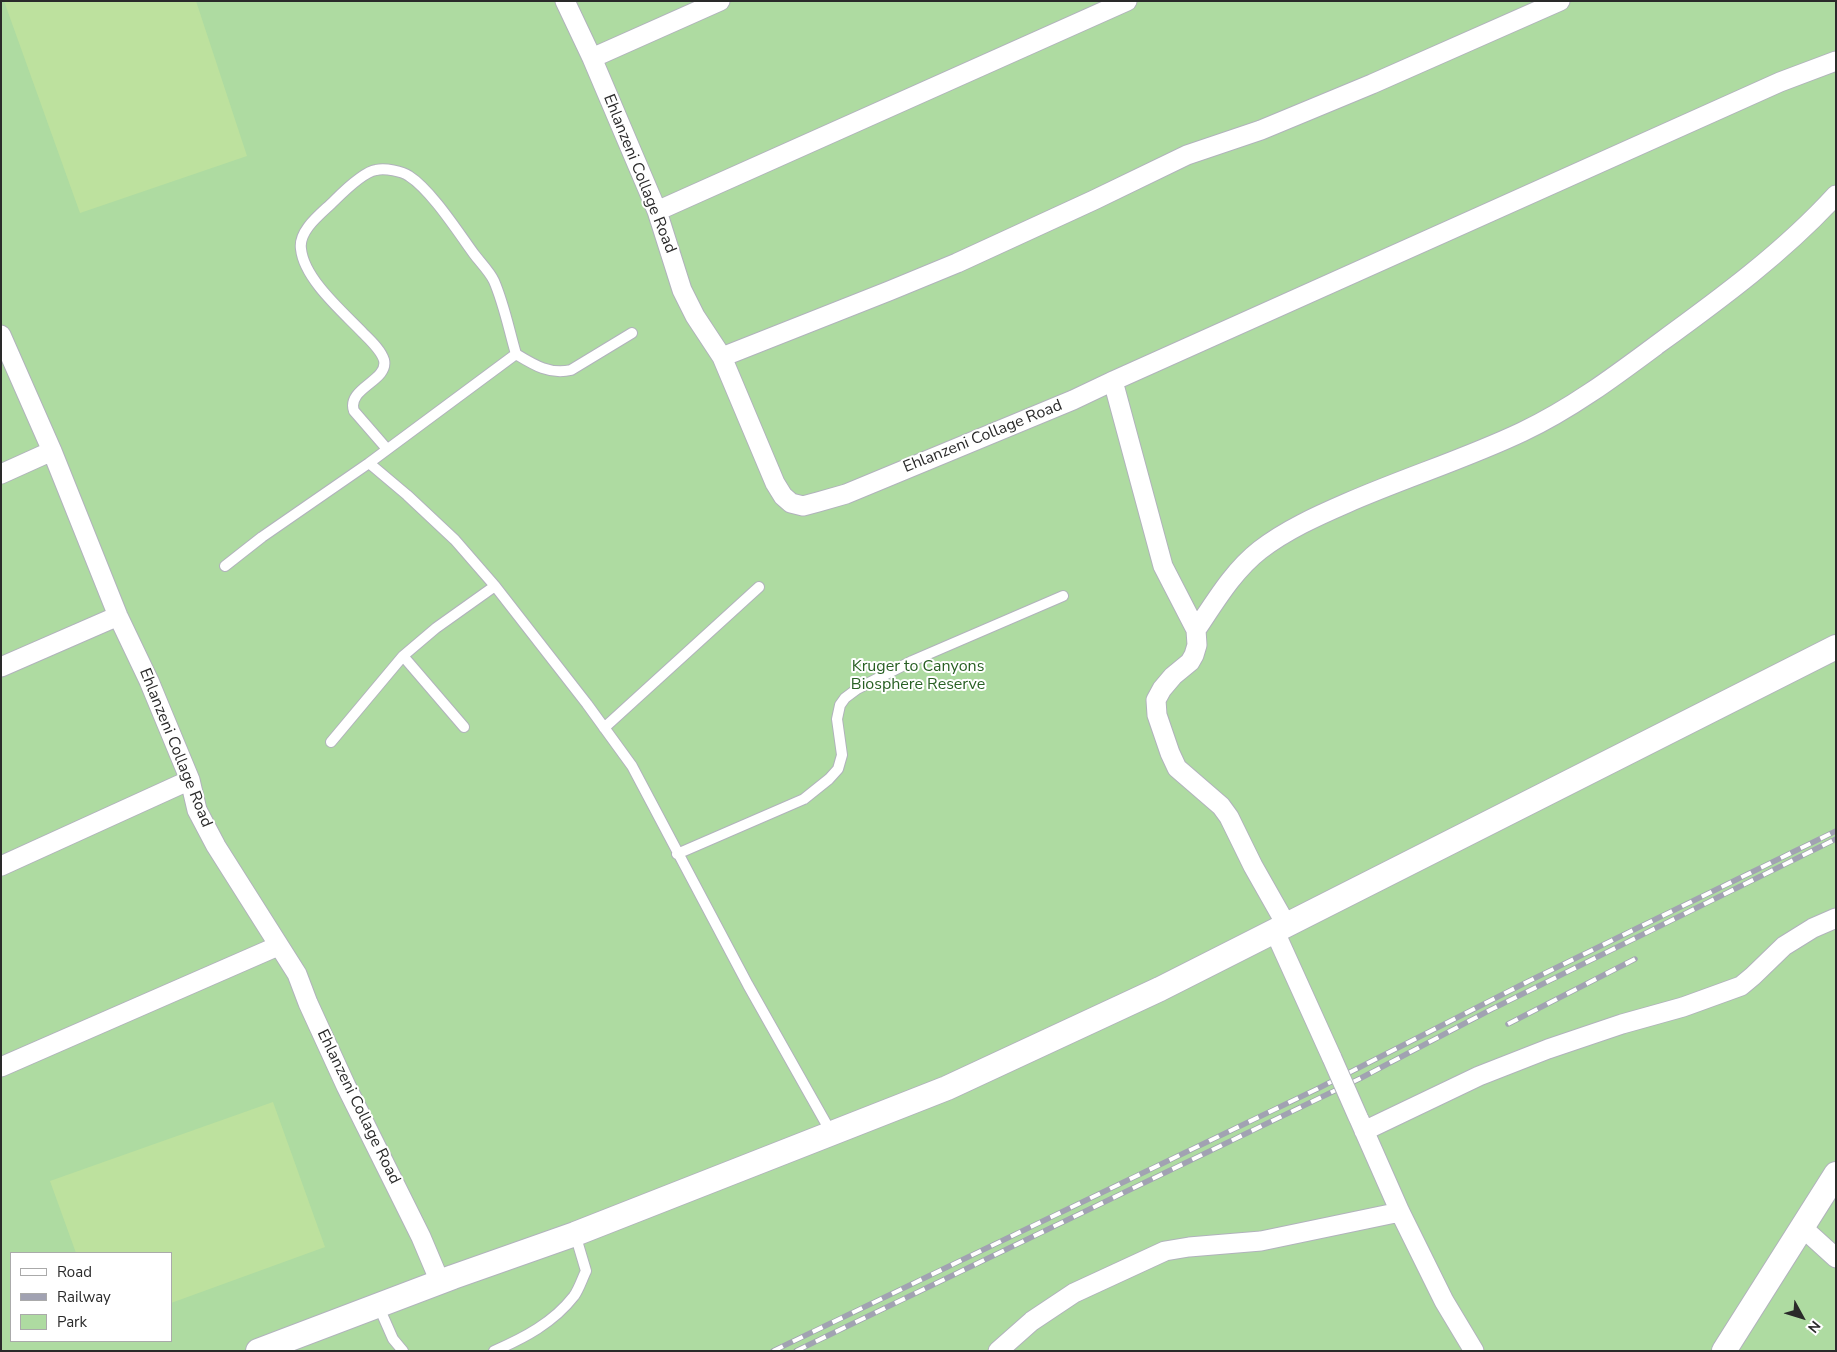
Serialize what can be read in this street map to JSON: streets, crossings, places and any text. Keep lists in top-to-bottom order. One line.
{"streets":{"street":["Ehlanzeni Collage Road"]},"parks":["Kruger to Canyons Biosphere Reserve"],"legend":["Road","Railway","Park"],"north":"bottom right"}
